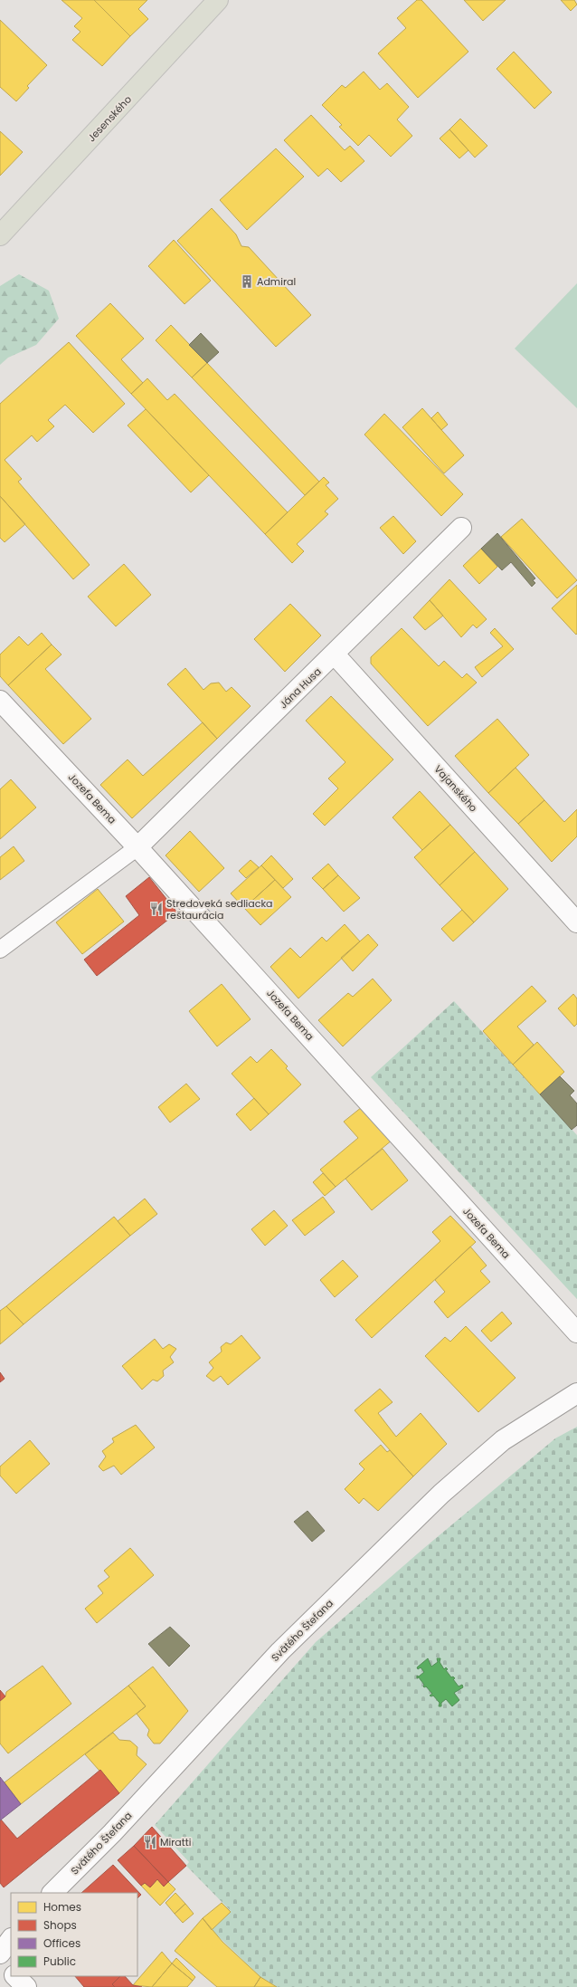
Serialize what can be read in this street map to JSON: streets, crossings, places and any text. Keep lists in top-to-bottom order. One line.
{"streets":{"main road":["Jesenského"],"street":["Jána Husa","Vajanského","Jozefa Bema","Svätého Štefana"]},"crossings":[["Jána Husa","Vajanského"],["Jána Husa","Jozefa Bema"]],"places":{"building":["Admiral"],"restaurant":["Stredoveká sedliacka reštaurácia","Miratti"]},"legend":["Homes","Shops","Offices","Public"]}
